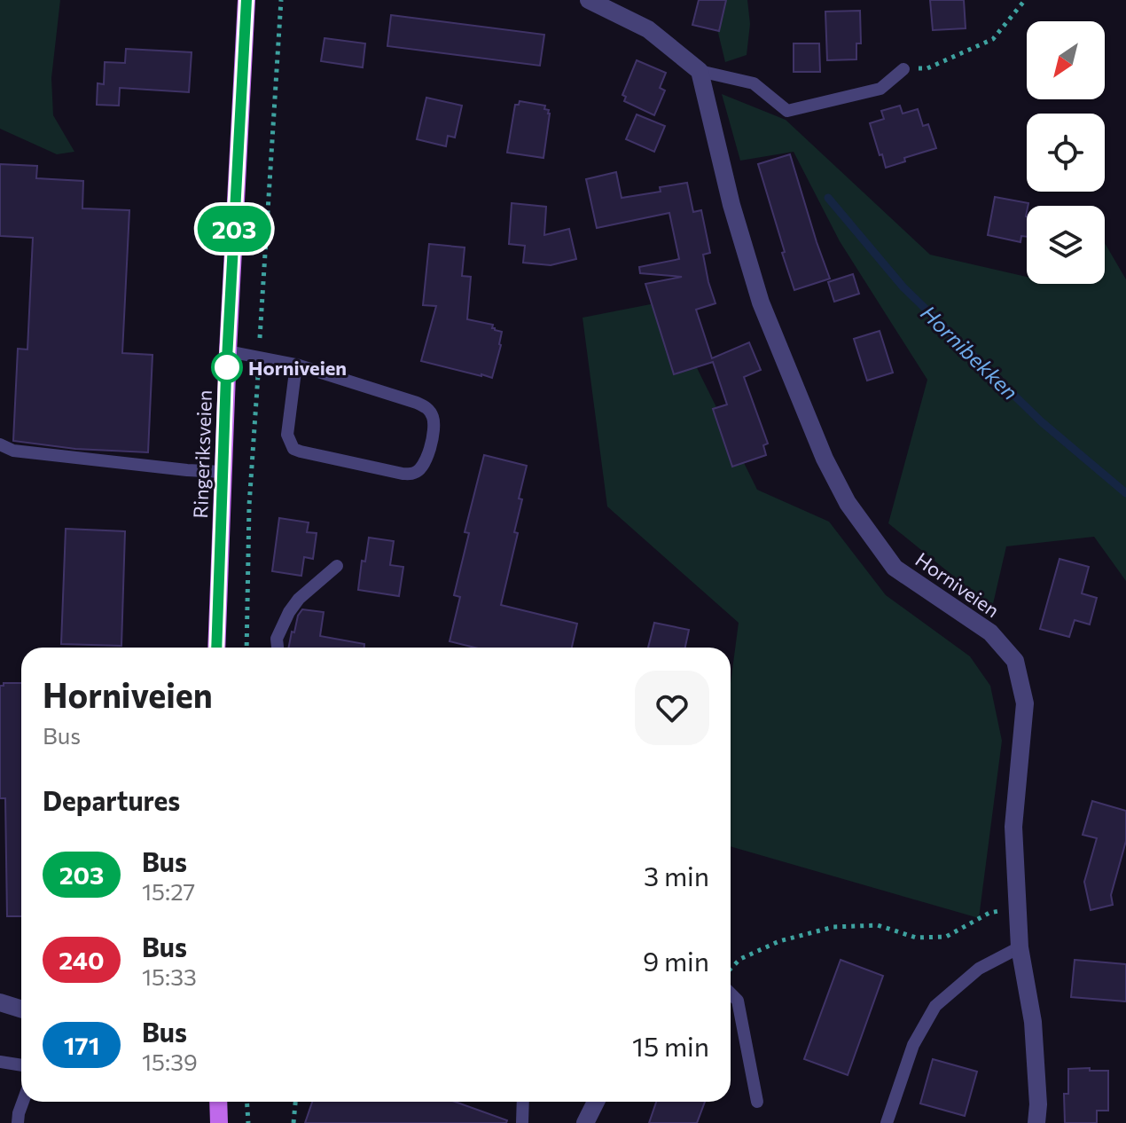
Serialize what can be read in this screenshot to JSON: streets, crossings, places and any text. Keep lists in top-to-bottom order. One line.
{"streets":{"main road":["Ringeriksveien"],"street":["Horniveien"]},"water":["Hornibekken"],"places":["Horniveien"],"lines":["bus line 203"],"north":"bottom left","page":{"on_map":"203","heading":[["Horniveien","Bus"],"Departures"],"list":[{"mark":"203","name":"Bus","note":"15:27","value":"3 min"},{"mark":"240","name":"Bus","note":"15:33","value":"9 min"},{"mark":"171","name":"Bus","note":"15:39","value":"15 min"}]}}
